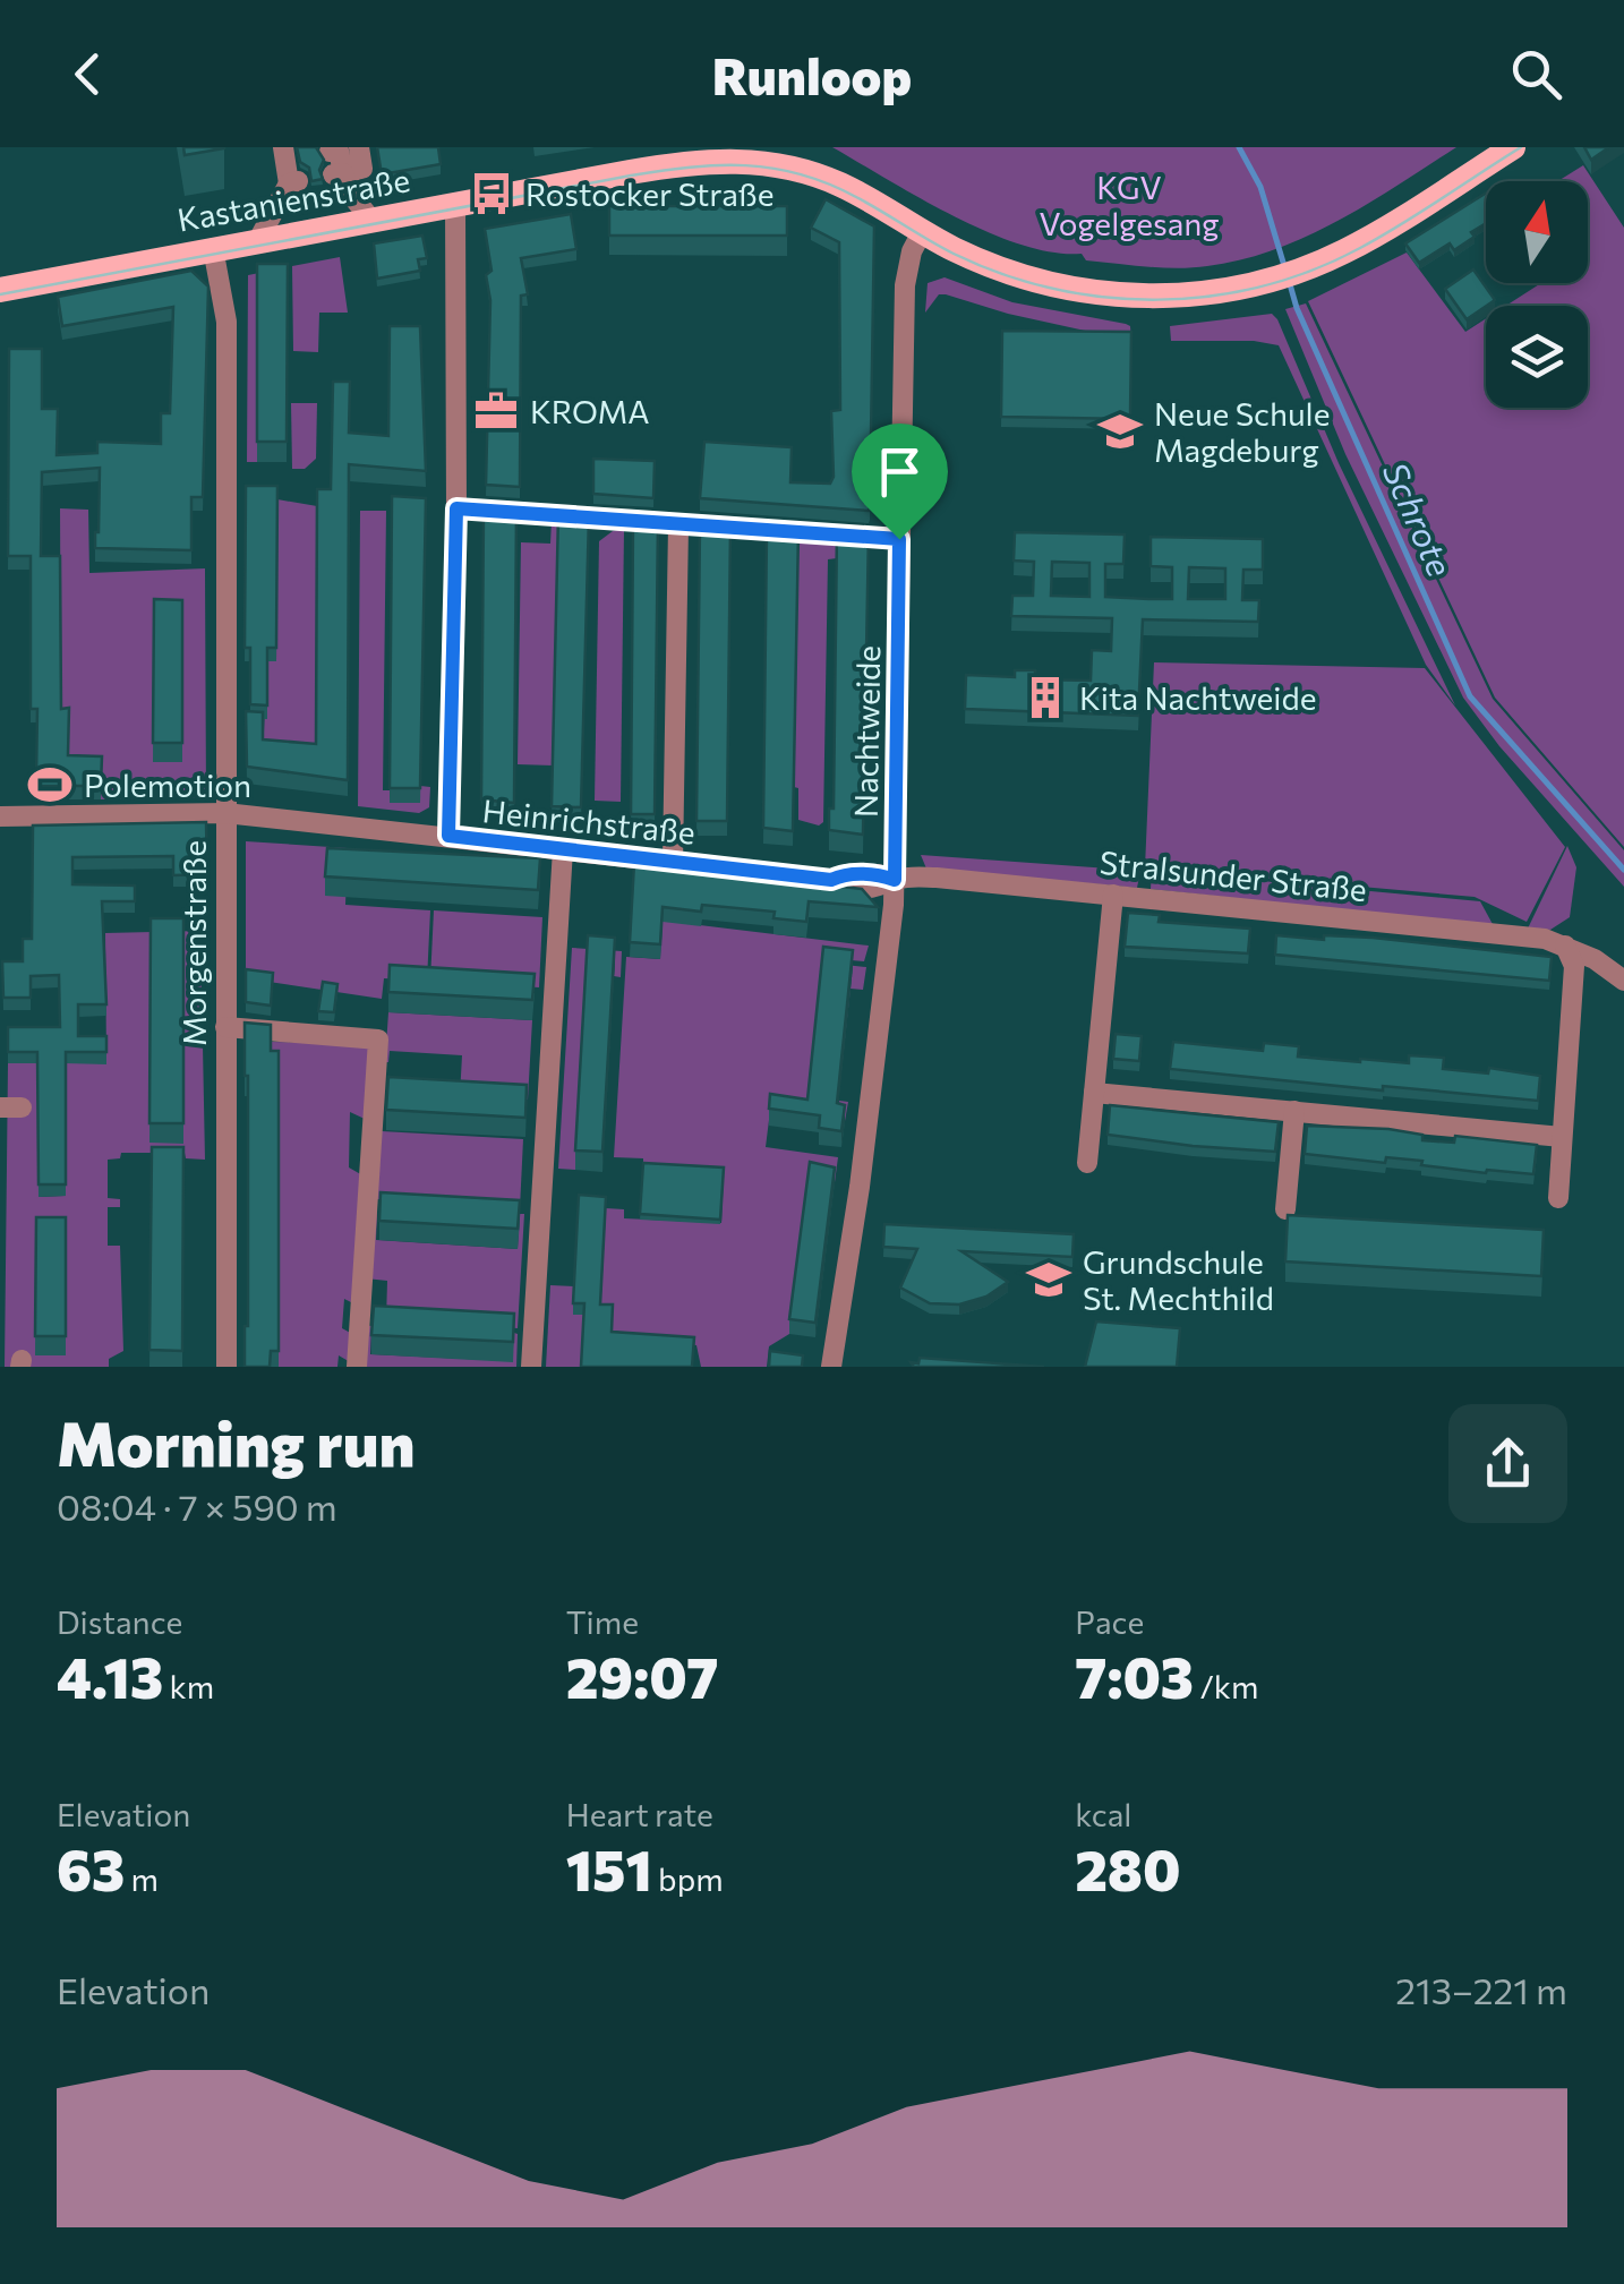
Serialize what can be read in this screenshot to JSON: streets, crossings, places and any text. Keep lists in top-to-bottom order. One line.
{"streets":{"main road":["Kastanienstraße"],"street":["Nachtweide","Heinrichstraße","Stralsunder Straße","Morgenstraße"]},"crossings":[["Kastanienstraße","Nachtweide"],["Kastanienstraße","Morgenstraße"],["Nachtweide","Heinrichstraße"],["Nachtweide","Stralsunder Straße"],["Heinrichstraße","Stralsunder Straße"],["Heinrichstraße","Morgenstraße"]],"water":["Schrote"],"parks":["KGV Vogelgesang"],"places":{"bus stop":["Rostocker Straße"],"office":["KROMA"],"school or university":["Neue Schule Magdeburg","Grundschule St. Mechthild"],"building":["Kita Nachtweide"],"sports":["Polemotion"]},"north":"top","page":{"header":"Runloop","heading":["Morning run","08:04 · 7 × 590 m"],"stats":[["Distance","4.13 km"],["Time","29:07"],["Pace","7:03 /km"],["Elevation","63 m"],["Heart rate","151 bpm"],["kcal","280"]],"chart":["Elevation","213–221 m"]}}
